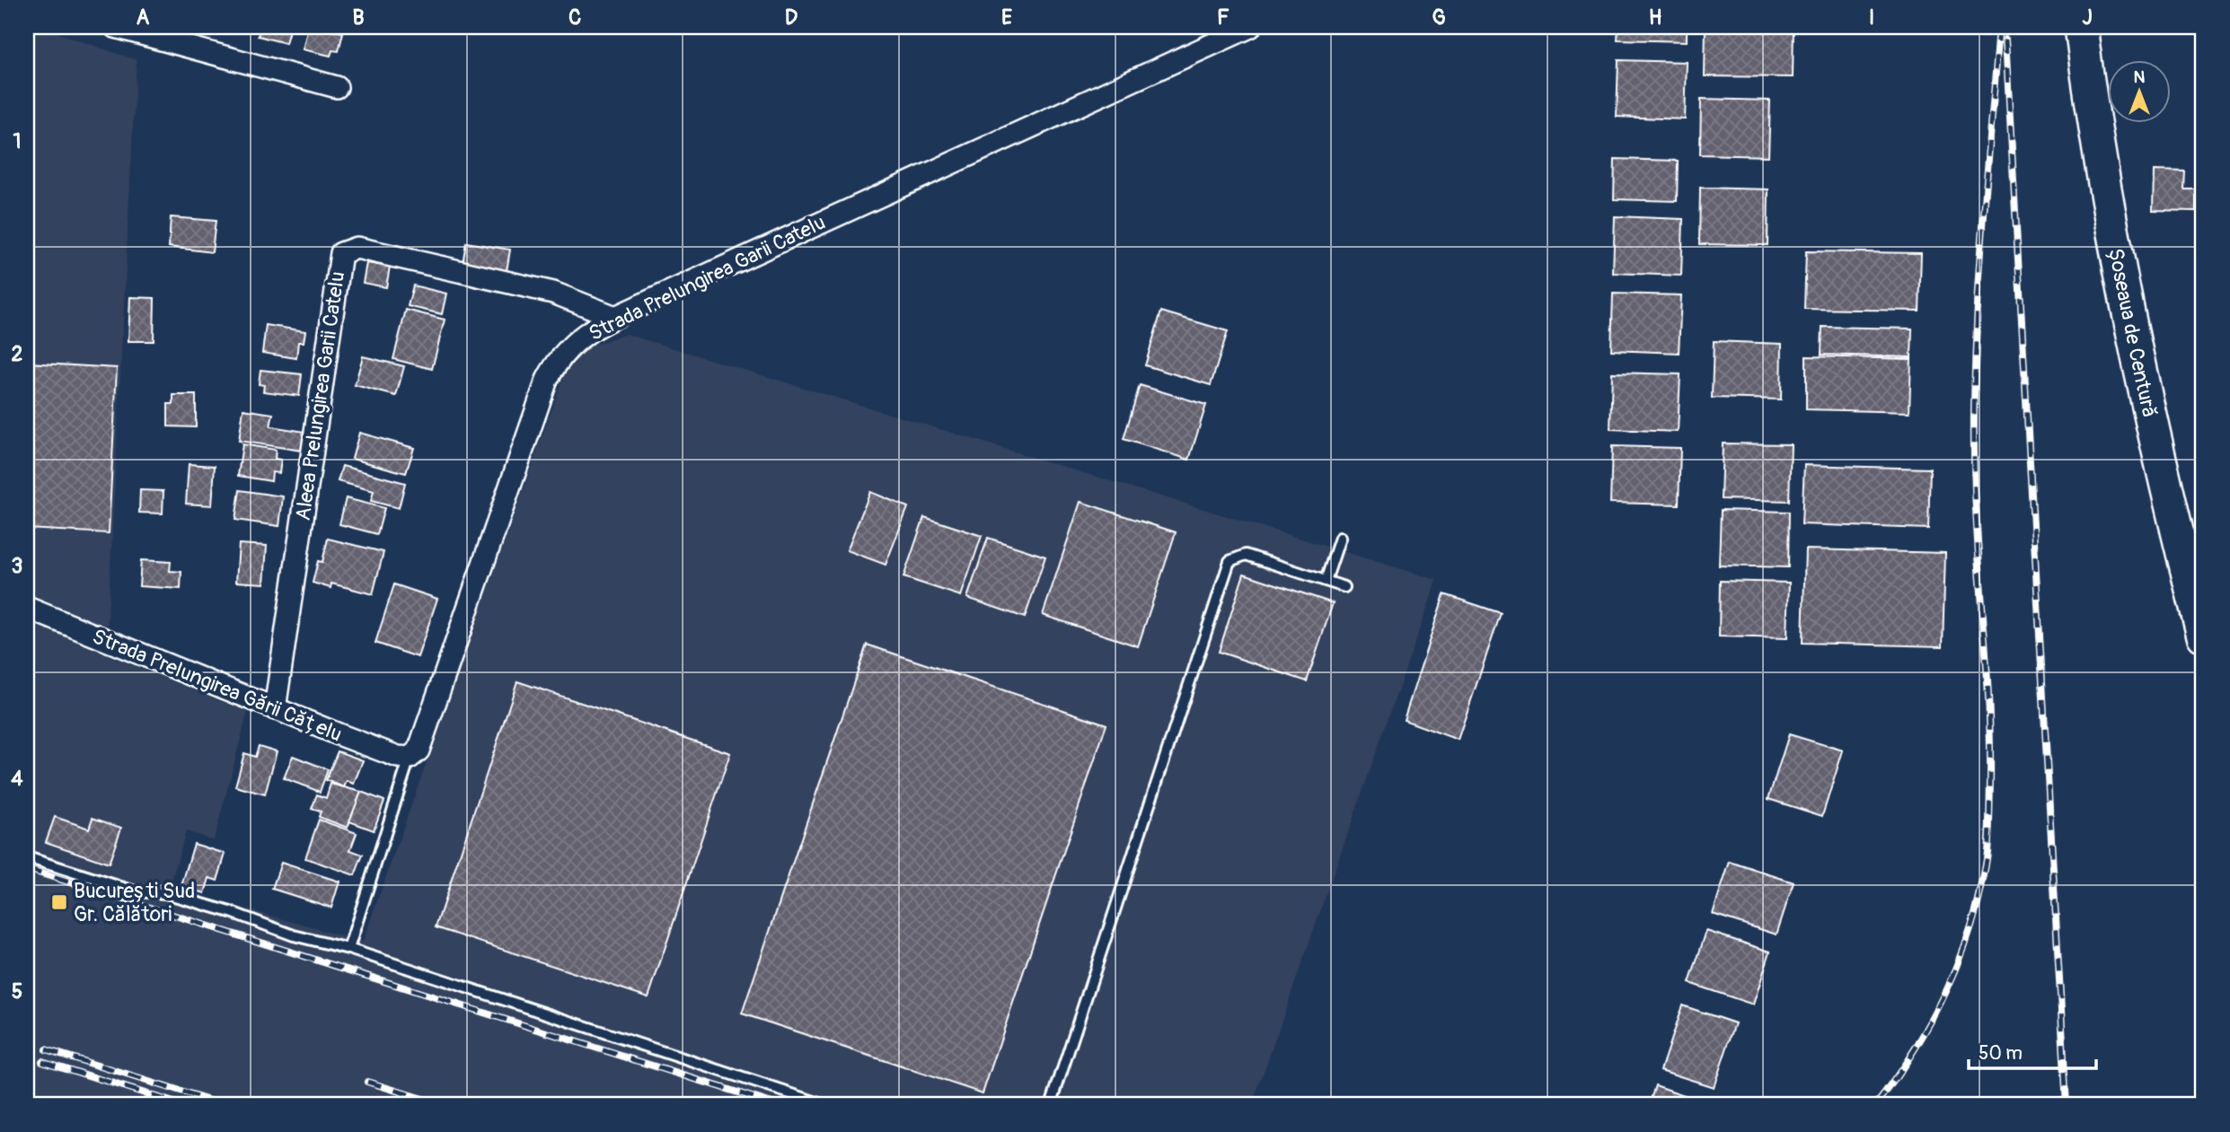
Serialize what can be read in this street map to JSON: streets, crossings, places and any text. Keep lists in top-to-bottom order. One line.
{"streets":{"main road":["Șoseaua de Centură"],"street":["Strada Prelungirea Garii Catelu","Aleea Prelungirea Garii Catelu","Strada Prelungirea Gării Cățelu"]},"crossings":[["Strada Prelungirea Garii Catelu","Aleea Prelungirea Garii Catelu"],["Strada Prelungirea Garii Catelu","Strada Prelungirea Gării Cățelu"],["Aleea Prelungirea Garii Catelu","Strada Prelungirea Gării Cățelu"]],"places":{"transit":["București Sud Gr. Călători"]},"scale_bar":"50 m","north":"top","grid":{"columns":["A","B","C","D","E","F","G","H","I","J"],"rows":["1","2","3","4","5"]}}
